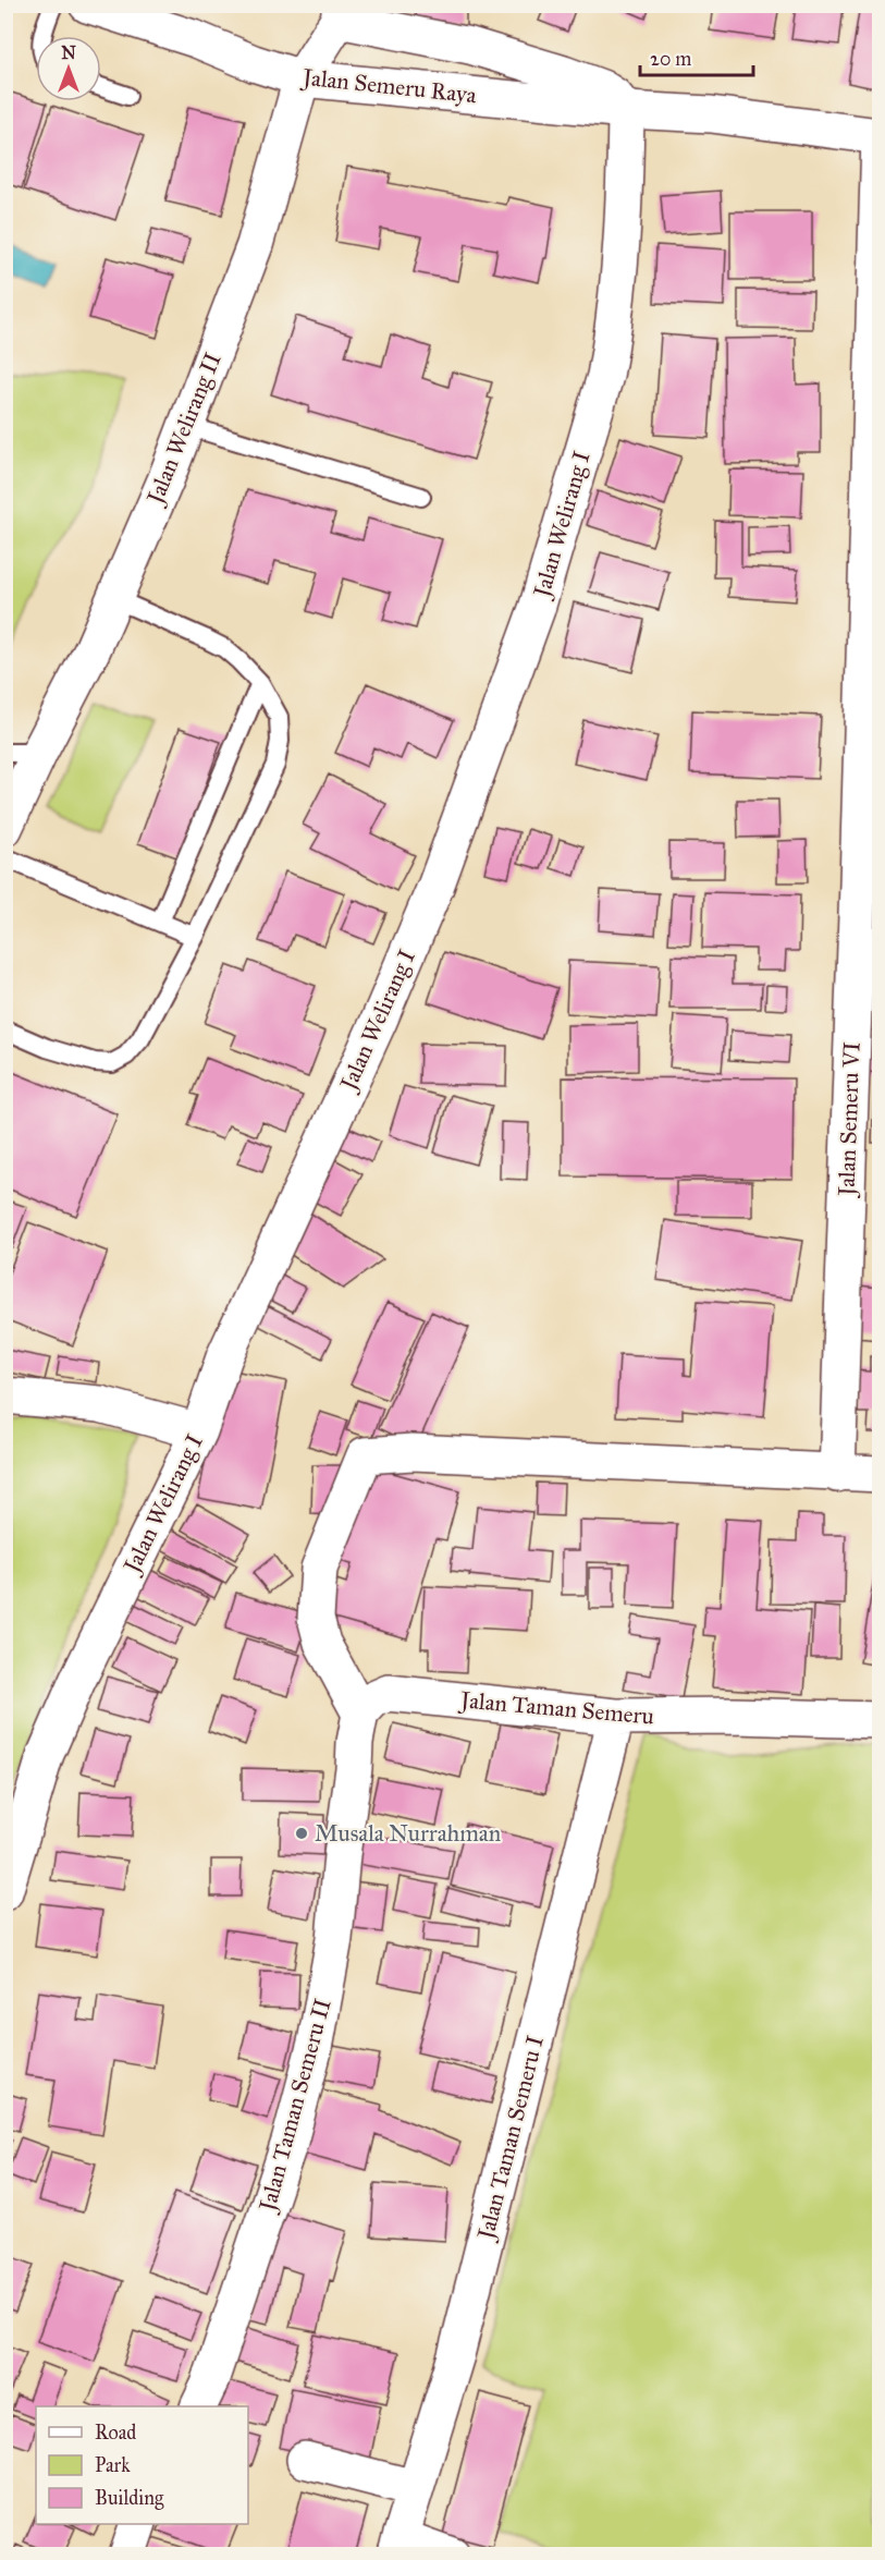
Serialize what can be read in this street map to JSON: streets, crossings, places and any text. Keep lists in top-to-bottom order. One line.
{"streets":{"street":["Jalan Semeru Raya","Jalan Welirang II","Jalan Welirang I","Jalan Semeru VI","Jalan Taman Semeru","Jalan Taman Semeru II","Jalan Taman Semeru I"]},"crossings":[["Jalan Semeru Raya","Jalan Welirang II"],["Jalan Semeru Raya","Jalan Welirang I"],["Jalan Semeru Raya","Jalan Semeru VI"],["Jalan Taman Semeru","Jalan Taman Semeru II"],["Jalan Taman Semeru","Jalan Taman Semeru I"]],"places":["Musala Nurrahman"],"legend":["Road","Park","Building"],"scale_bar":"20 m","north":"top"}
